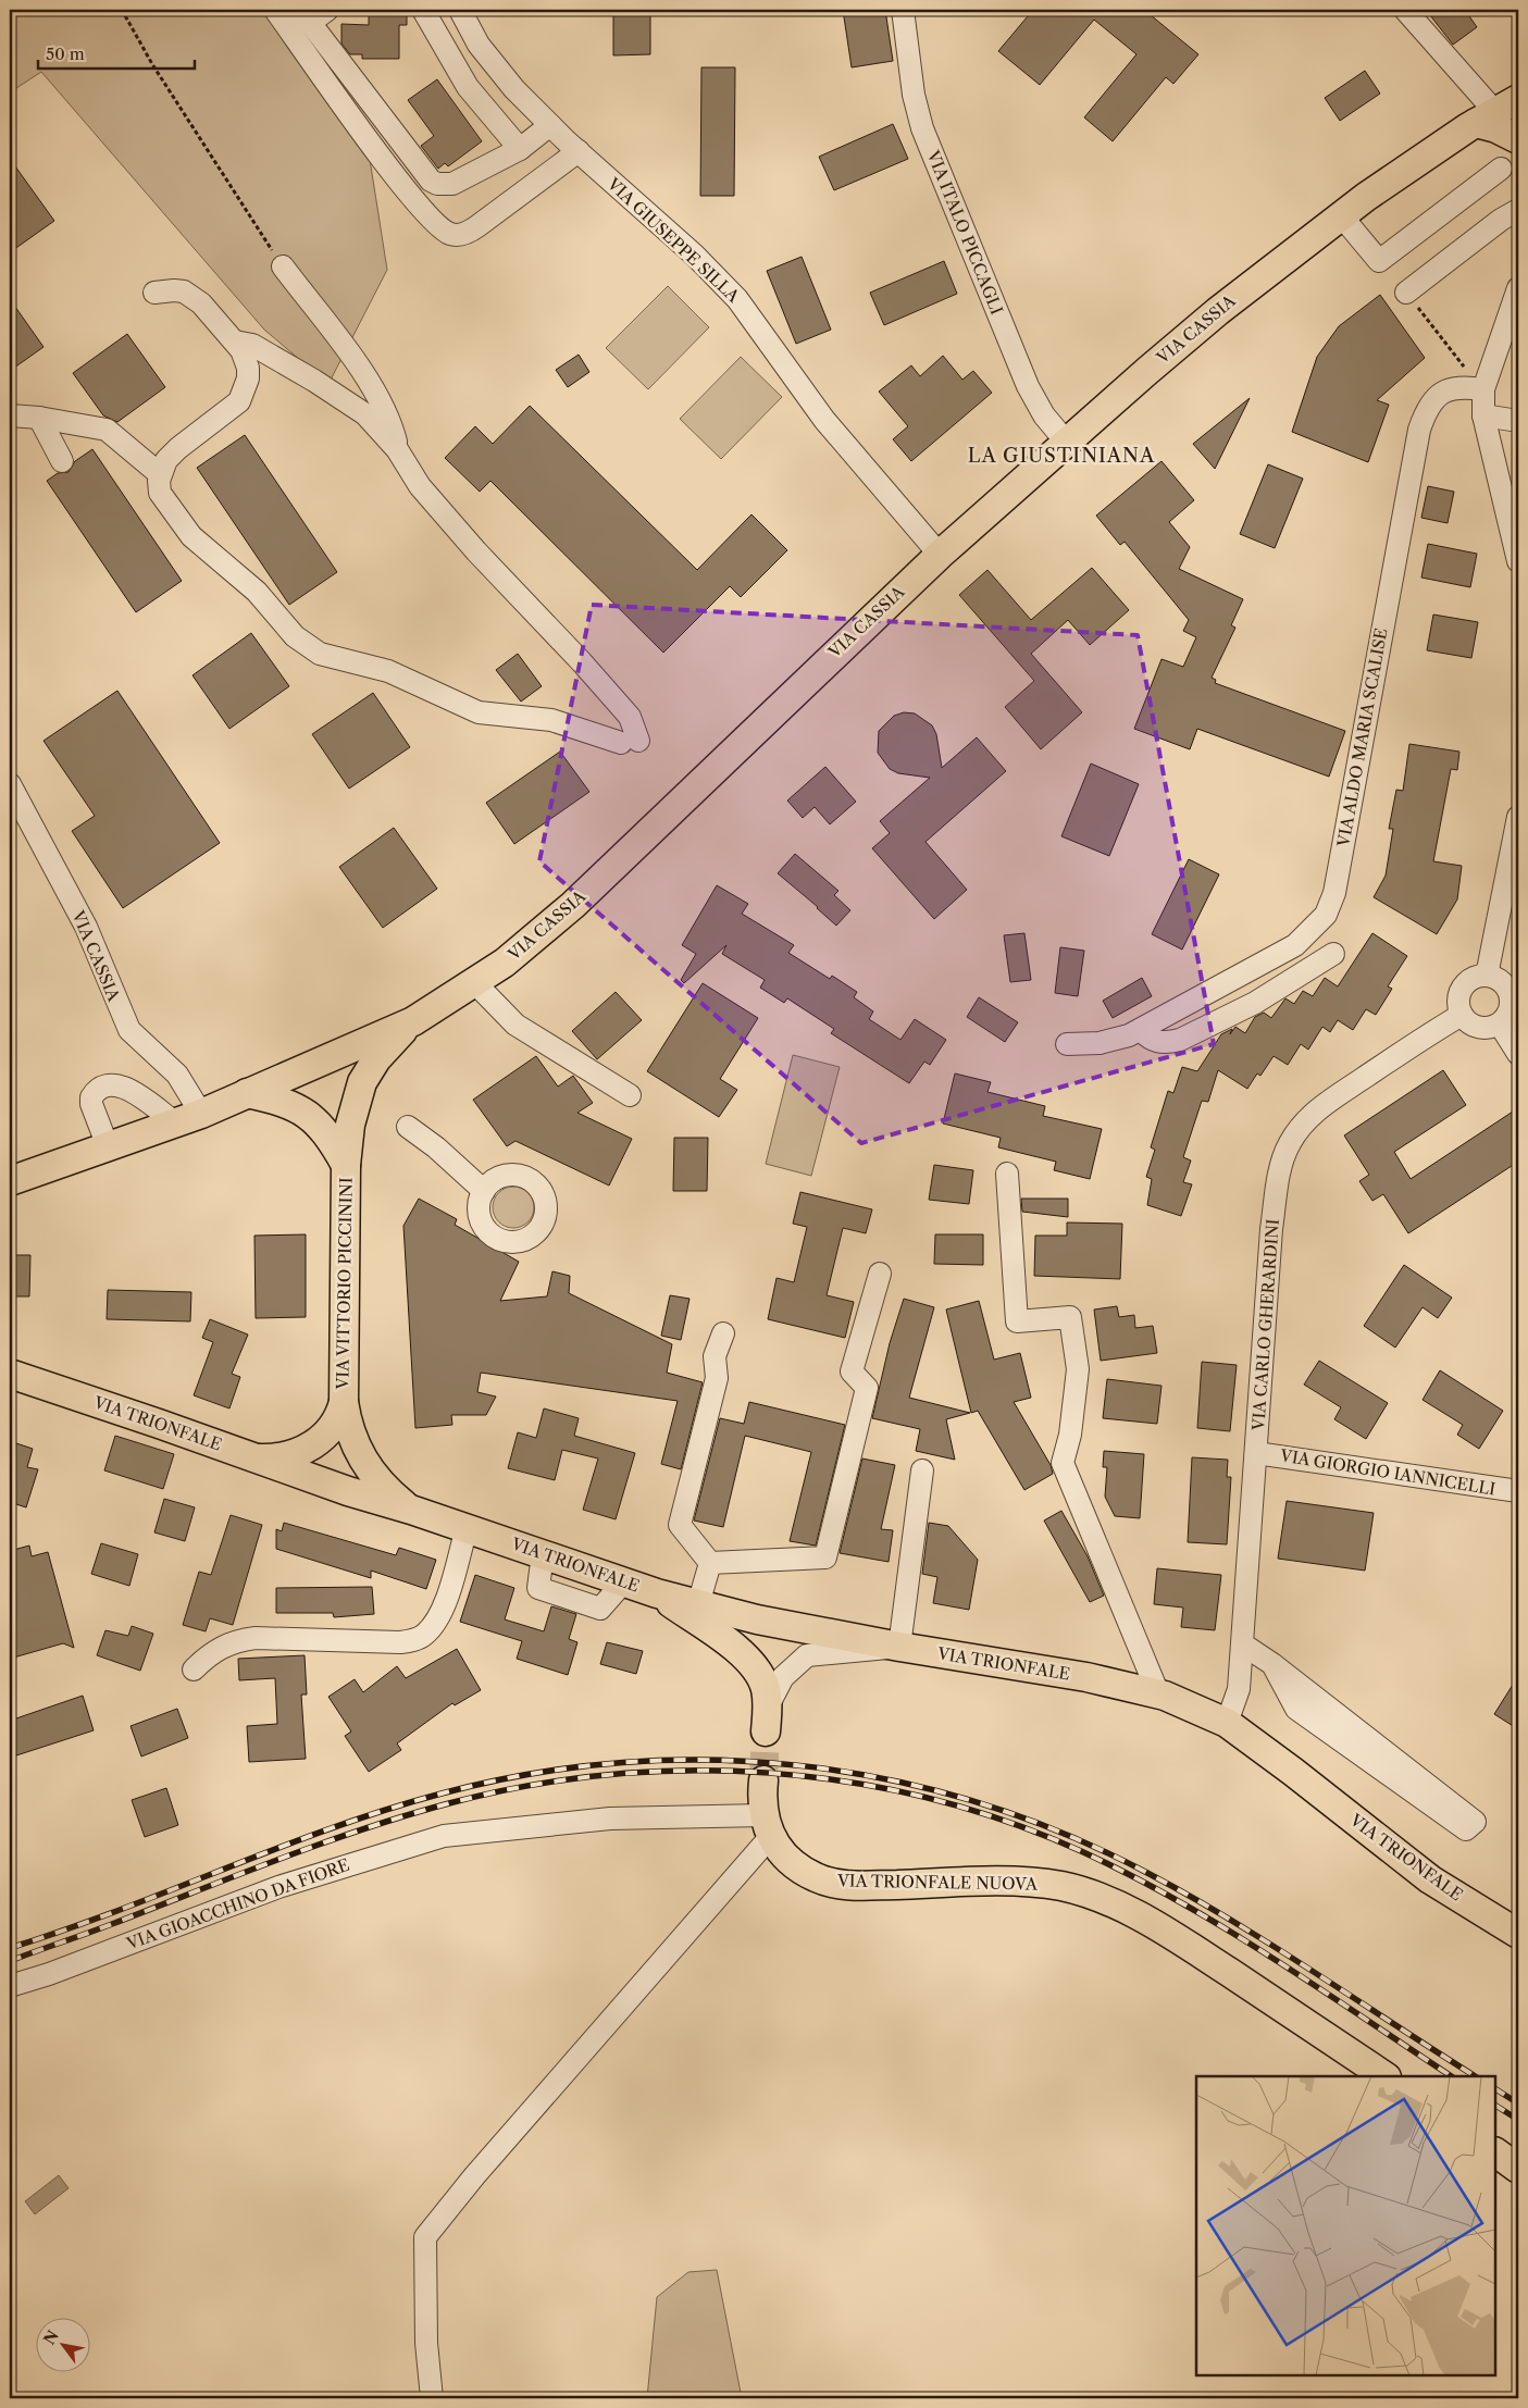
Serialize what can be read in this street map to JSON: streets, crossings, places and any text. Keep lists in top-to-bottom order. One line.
{"streets":{"main road":["VIA CASSIA","VIA VITTORIO PICCININI","VIA TRIONFALE","VIA TRIONFALE NUOVA"],"street":["VIA ITALO PICCAGLI","VIA GIUSEPPE SILLA","VIA ALDO MARIA SCALISE","VIA CARLO GHERARDINI","VIA GIORGIO IANNICELLI","VIA GIOACCHINO DA FIORE"]},"crossings":[["VIA ITALO PICCAGLI","VIA CASSIA"],["VIA GIUSEPPE SILLA","VIA CASSIA"],["VIA CASSIA","VIA VITTORIO PICCININI"],["VIA VITTORIO PICCININI","VIA TRIONFALE"],["VIA CARLO GHERARDINI","VIA TRIONFALE"],["VIA CARLO GHERARDINI","VIA GIORGIO IANNICELLI"],["VIA TRIONFALE NUOVA","VIA GIOACCHINO DA FIORE"]],"districts":["LA GIUSTINIANA"],"scale_bar":"50 m","north":"top left"}
